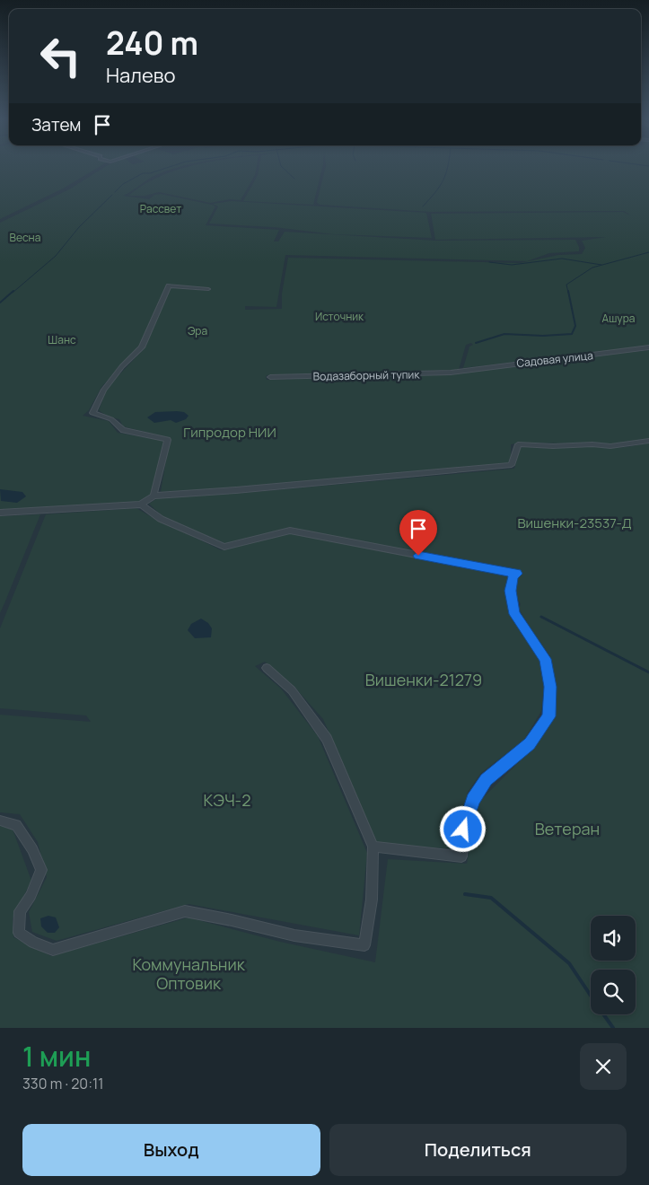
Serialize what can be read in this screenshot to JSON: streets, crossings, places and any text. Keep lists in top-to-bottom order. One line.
{"streets":{"street":["Садовая улица","Водазаборный тупик"]},"crossings":[["Садовая улица","Водазаборный тупик"]],"parks":["Рассвет","Весна","Источник","Ашура","Эра","Шанс","Гипродор НИИ","Вишенки-23537-Д","Вишенки-21279","КЭЧ-2","Ветеран","Коммунальник Оптовик"],"page":{"turn":["240 m","Налево"],"then":"Затем","heading":["1 мин","330 m · 20:11"],"buttons":["Выход","Поделиться"]}}
